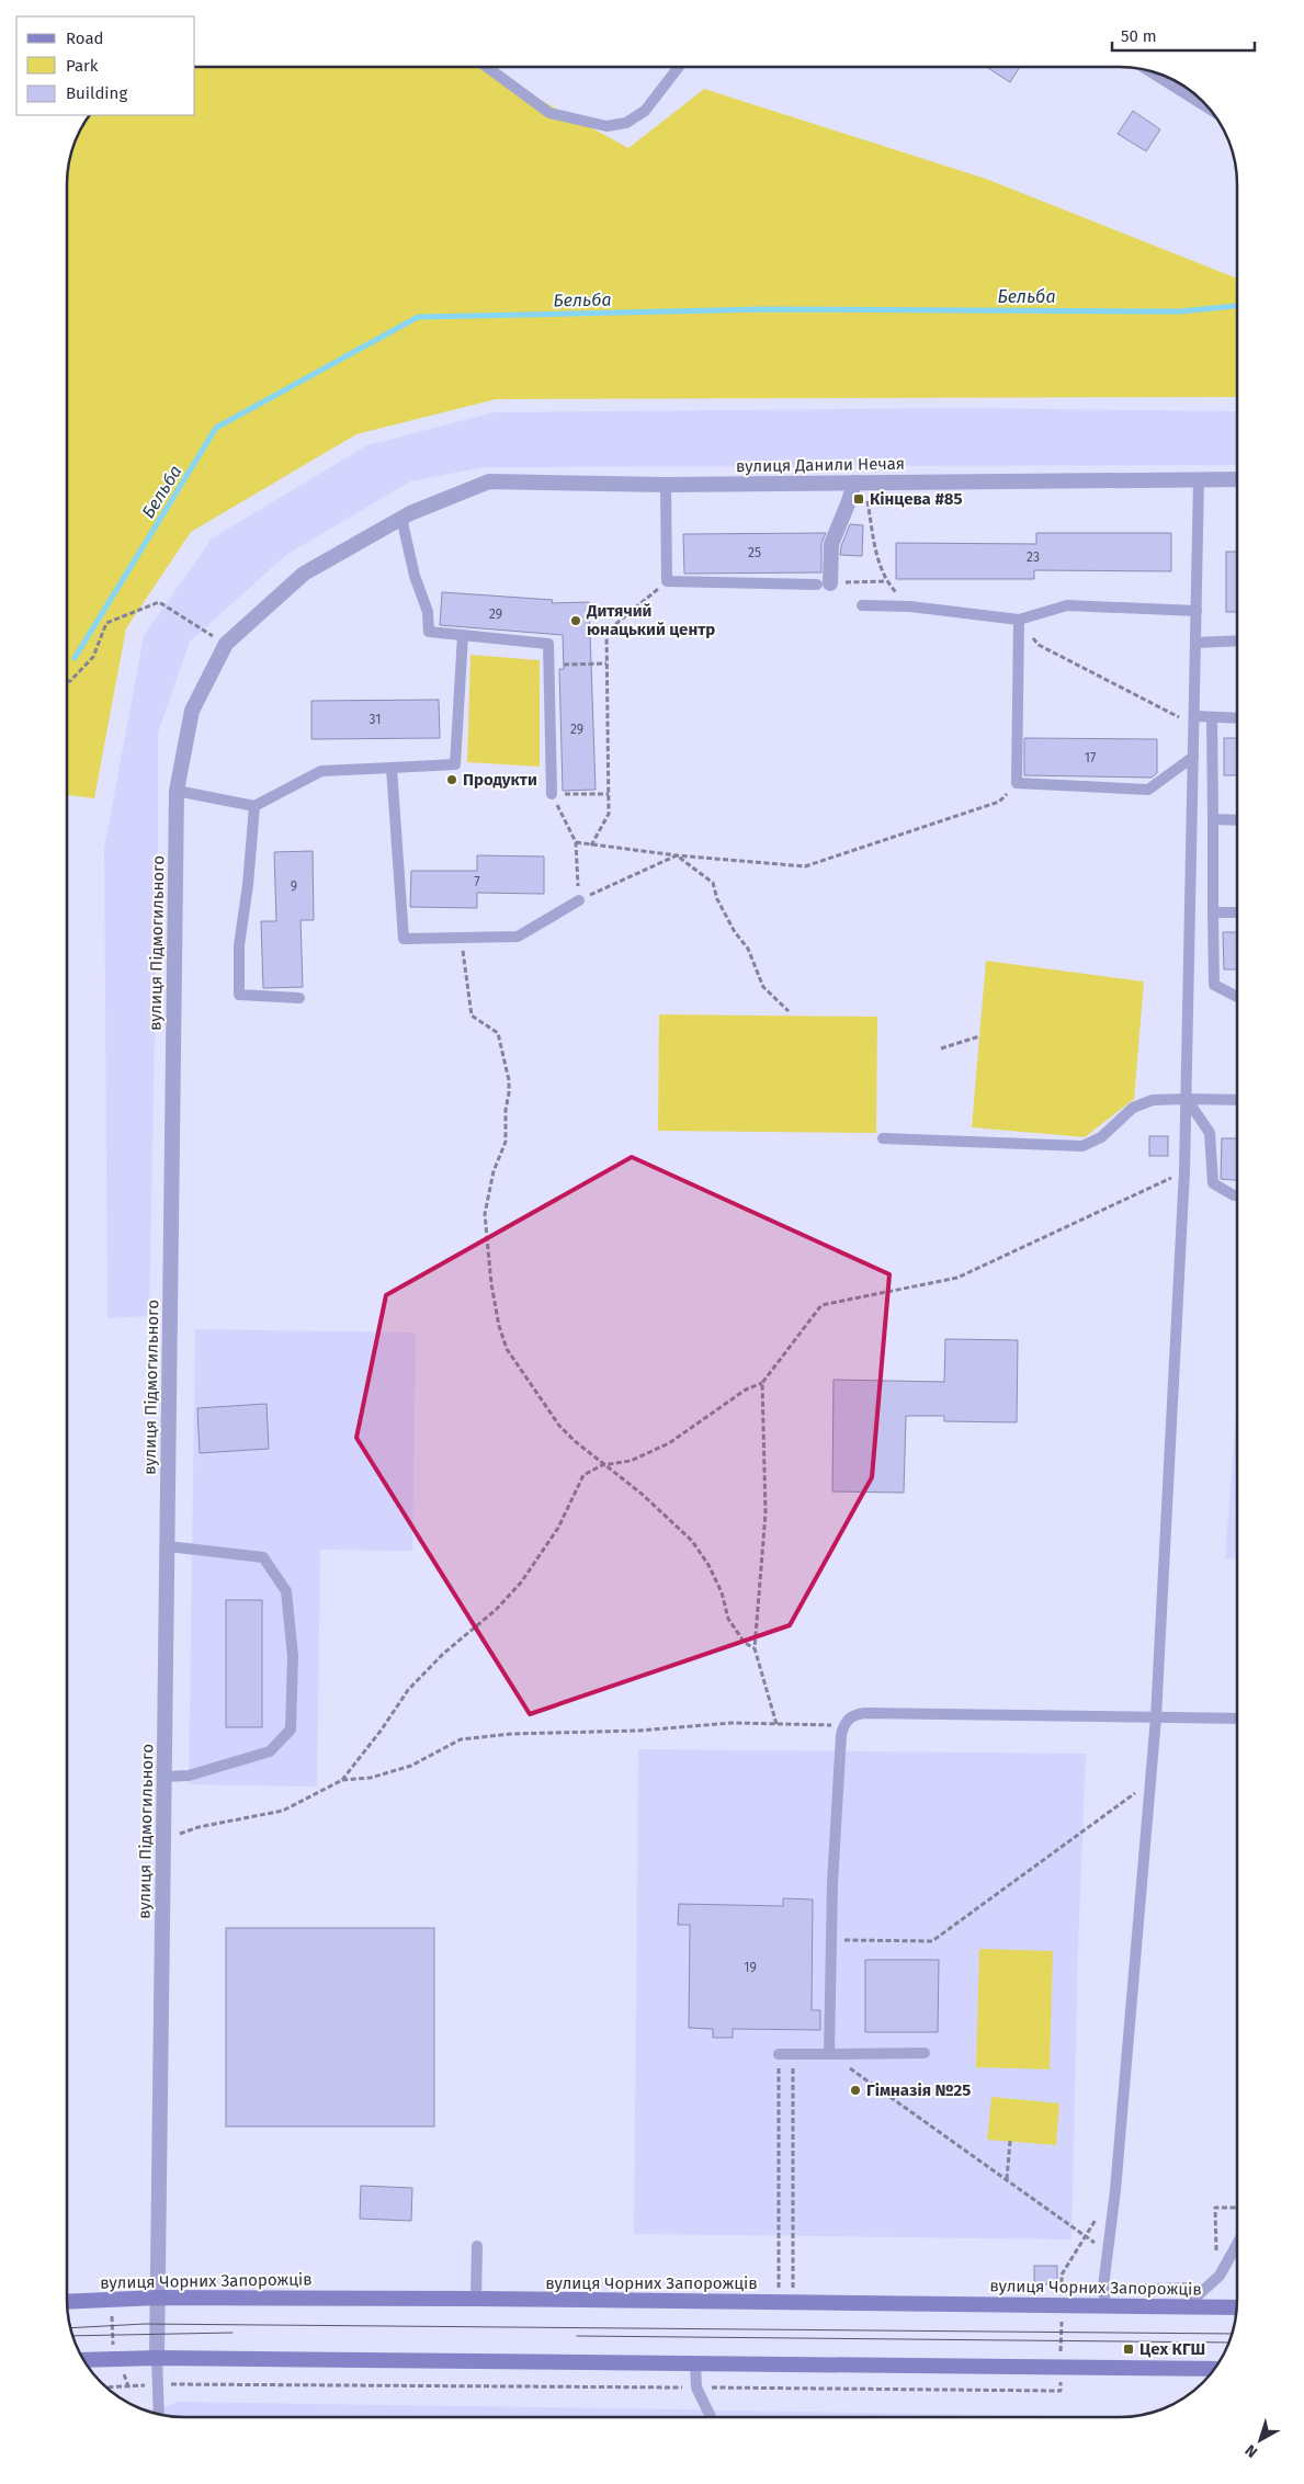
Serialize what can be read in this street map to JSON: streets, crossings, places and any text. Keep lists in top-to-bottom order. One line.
{"streets":{"main road":["вулиця Чорних Запорожців"],"street":["вулиця Данили Нечая","вулиця Підмогильного"]},"crossings":[["вулиця Данили Нечая","вулиця Підмогильного"],["вулиця Підмогильного","вулиця Чорних Запорожців"]],"water":["Бельба"],"places":{"transit":["Кінцева #85","Цех КГШ"],"other":["Дитячий юнацький центр","Продукти","Гімназія №25"]},"house_numbers":["25","23","29","31","29","17","7","9","19"],"legend":["Road","Park","Building"],"scale_bar":"50 m","north":"bottom left"}
